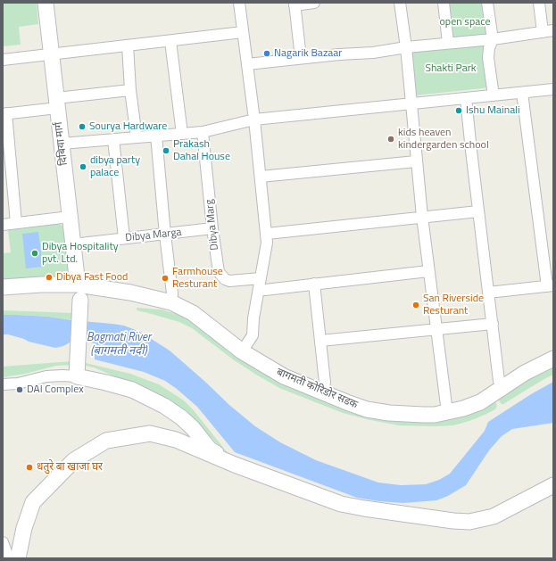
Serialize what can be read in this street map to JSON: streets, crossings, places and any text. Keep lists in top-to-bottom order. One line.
{"streets":{"main road":["दिबिया मार्ग","बागमती कोरिडोर सडक"],"street":["Dibya Marg","Dibya Marga"]},"crossings":[["दिबिया मार्ग","Dibya Marga"],["दिबिया मार्ग","बागमती कोरिडोर सडक"],["Dibya Marg","Dibya Marga"]],"water":["Bagmati River (बागमती नदी)"],"parks":["open space","Shakti Park"],"places":["Nagarik Bazaar","Ishu Mainali","Sourya Hardware","kids heaven kindergarden school","Prakash Dahal House","dibya party palace","Dibya Hospitality pvt. Ltd.","Dibya Fast Food","Farmhouse Resturant","San Riverside Resturant","DAI Complex","धतुरे बा खाजा घर"]}
